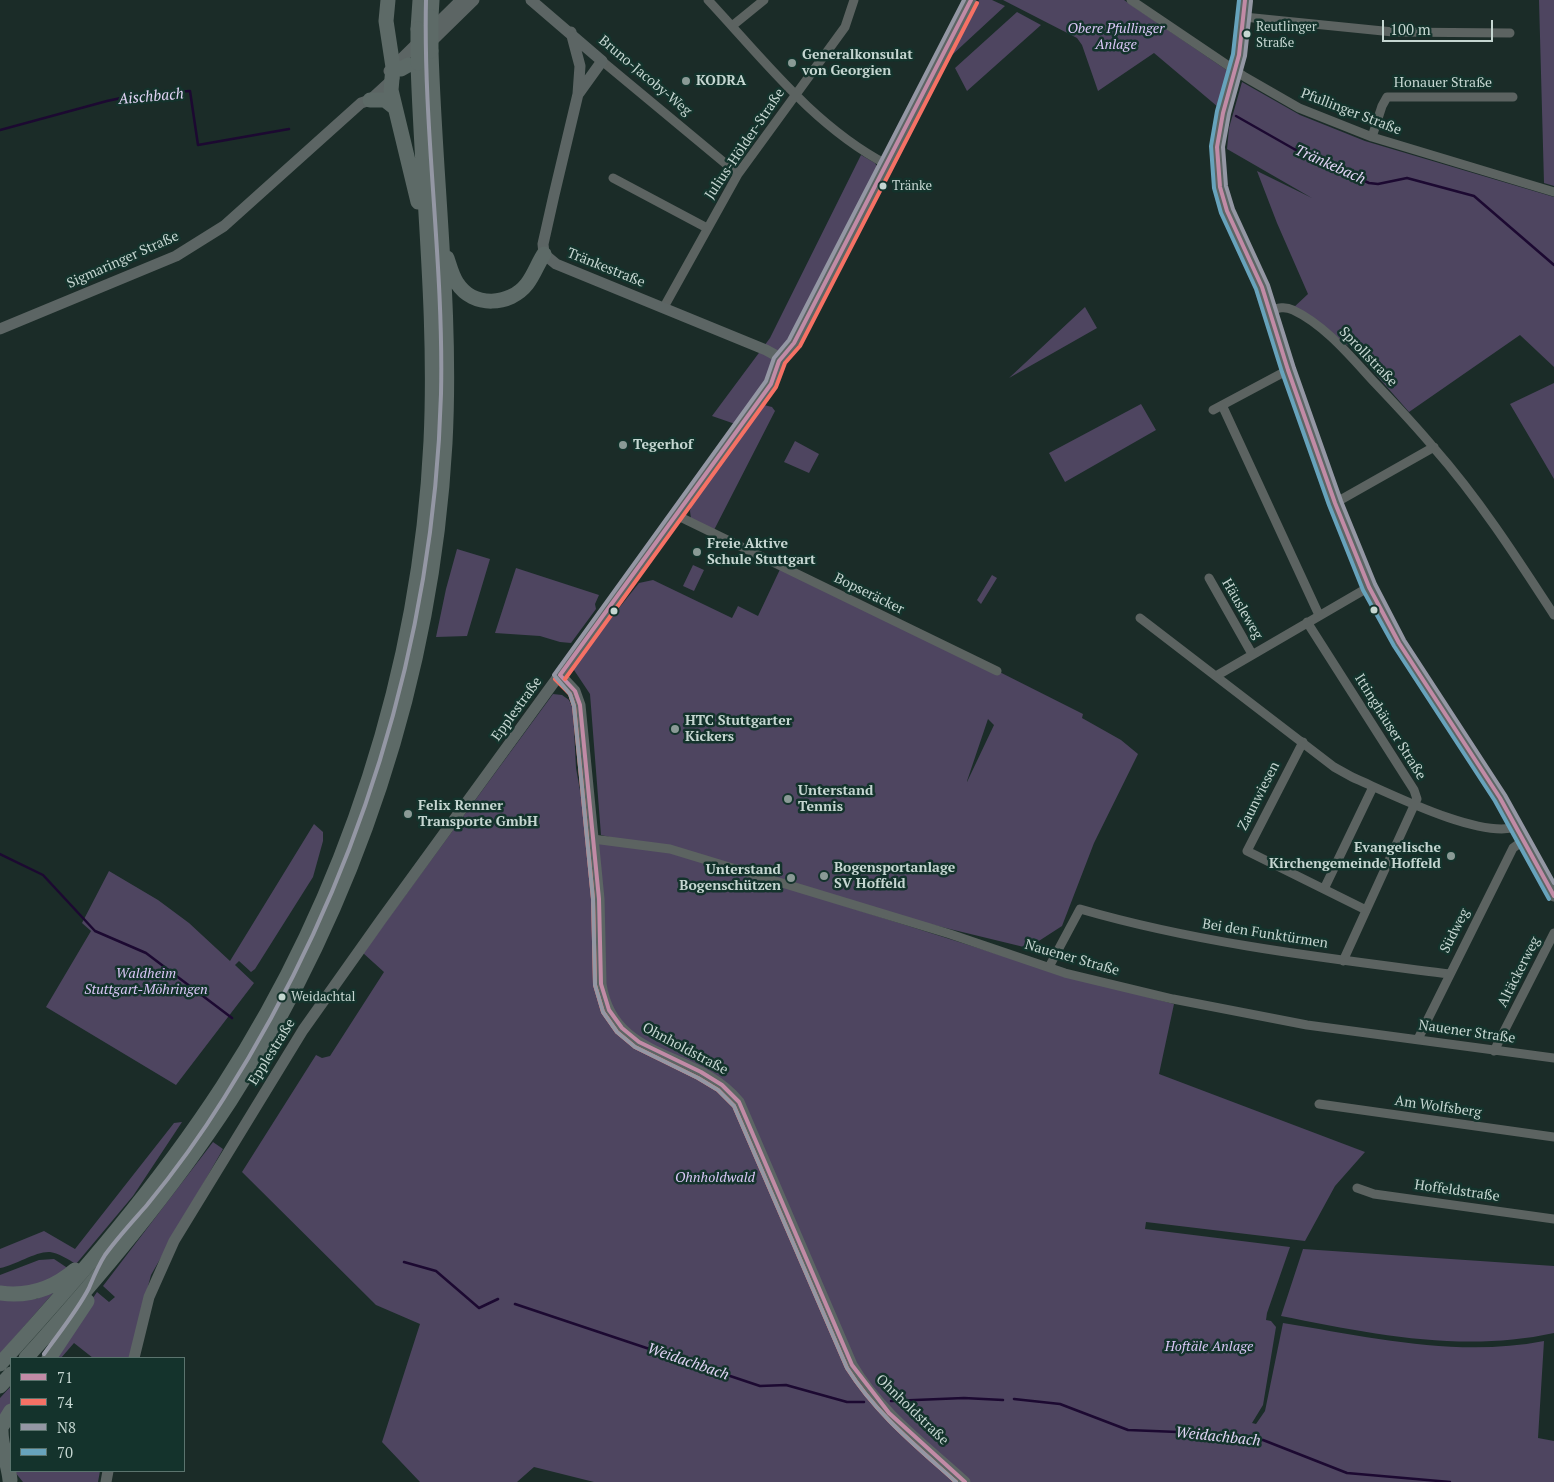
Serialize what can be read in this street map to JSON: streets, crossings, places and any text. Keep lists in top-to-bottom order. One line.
{"streets":{"main road":["Bruno-Jacoby-Weg","Sigmaringer Straße","Tränkestraße","Epplestraße","Ohnholdstraße"],"street":["Honauer Straße","Pfullinger Straße","Julius-Hölder-Straße","Sprollstraße","Bopseräcker","Häusleweg","Ittinghäuser Straße","Zaunwiesen","Südweg","Bei den Funktürmen","Nauener Straße","Altäckerweg","Am Wolfsberg","Hoffeldstraße"]},"crossings":[["Bruno-Jacoby-Weg","Julius-Hölder-Straße"],["Honauer Straße","Pfullinger Straße"],["Julius-Hölder-Straße","Tränkestraße"],["Tränkestraße","Epplestraße"],["Bopseräcker","Epplestraße"],["Epplestraße","Ohnholdstraße"],["Südweg","Bei den Funktürmen"],["Südweg","Nauener Straße"],["Bei den Funktürmen","Nauener Straße"],["Nauener Straße","Altäckerweg"],["Nauener Straße","Ohnholdstraße"]],"water":["Aischbach","Tränkebach","Weidachbach"],"parks":["Obere Pfullinger Anlage","Waldheim Stuttgart-Möhringen","Ohnholdwald","Hoftäle Anlage"],"places":["Reutlinger Straße","Generalkonsulat von Georgien","KODRA","Tränke","Tegerhof","Freie Aktive Schule Stuttgart","HTC Stuttgarter Kickers","Unterstand Tennis","Felix Renner Transporte GmbH","Evangelische Kirchengemeinde Hoffeld","Bogensportanlage SV Hoffeld","Unterstand Bogenschützen","Weidachtal"],"lines":["transit line 71","transit line N8","transit line 70","transit line 74"],"legend":["71","74","N8","70"],"scale_bar":"100 m"}
